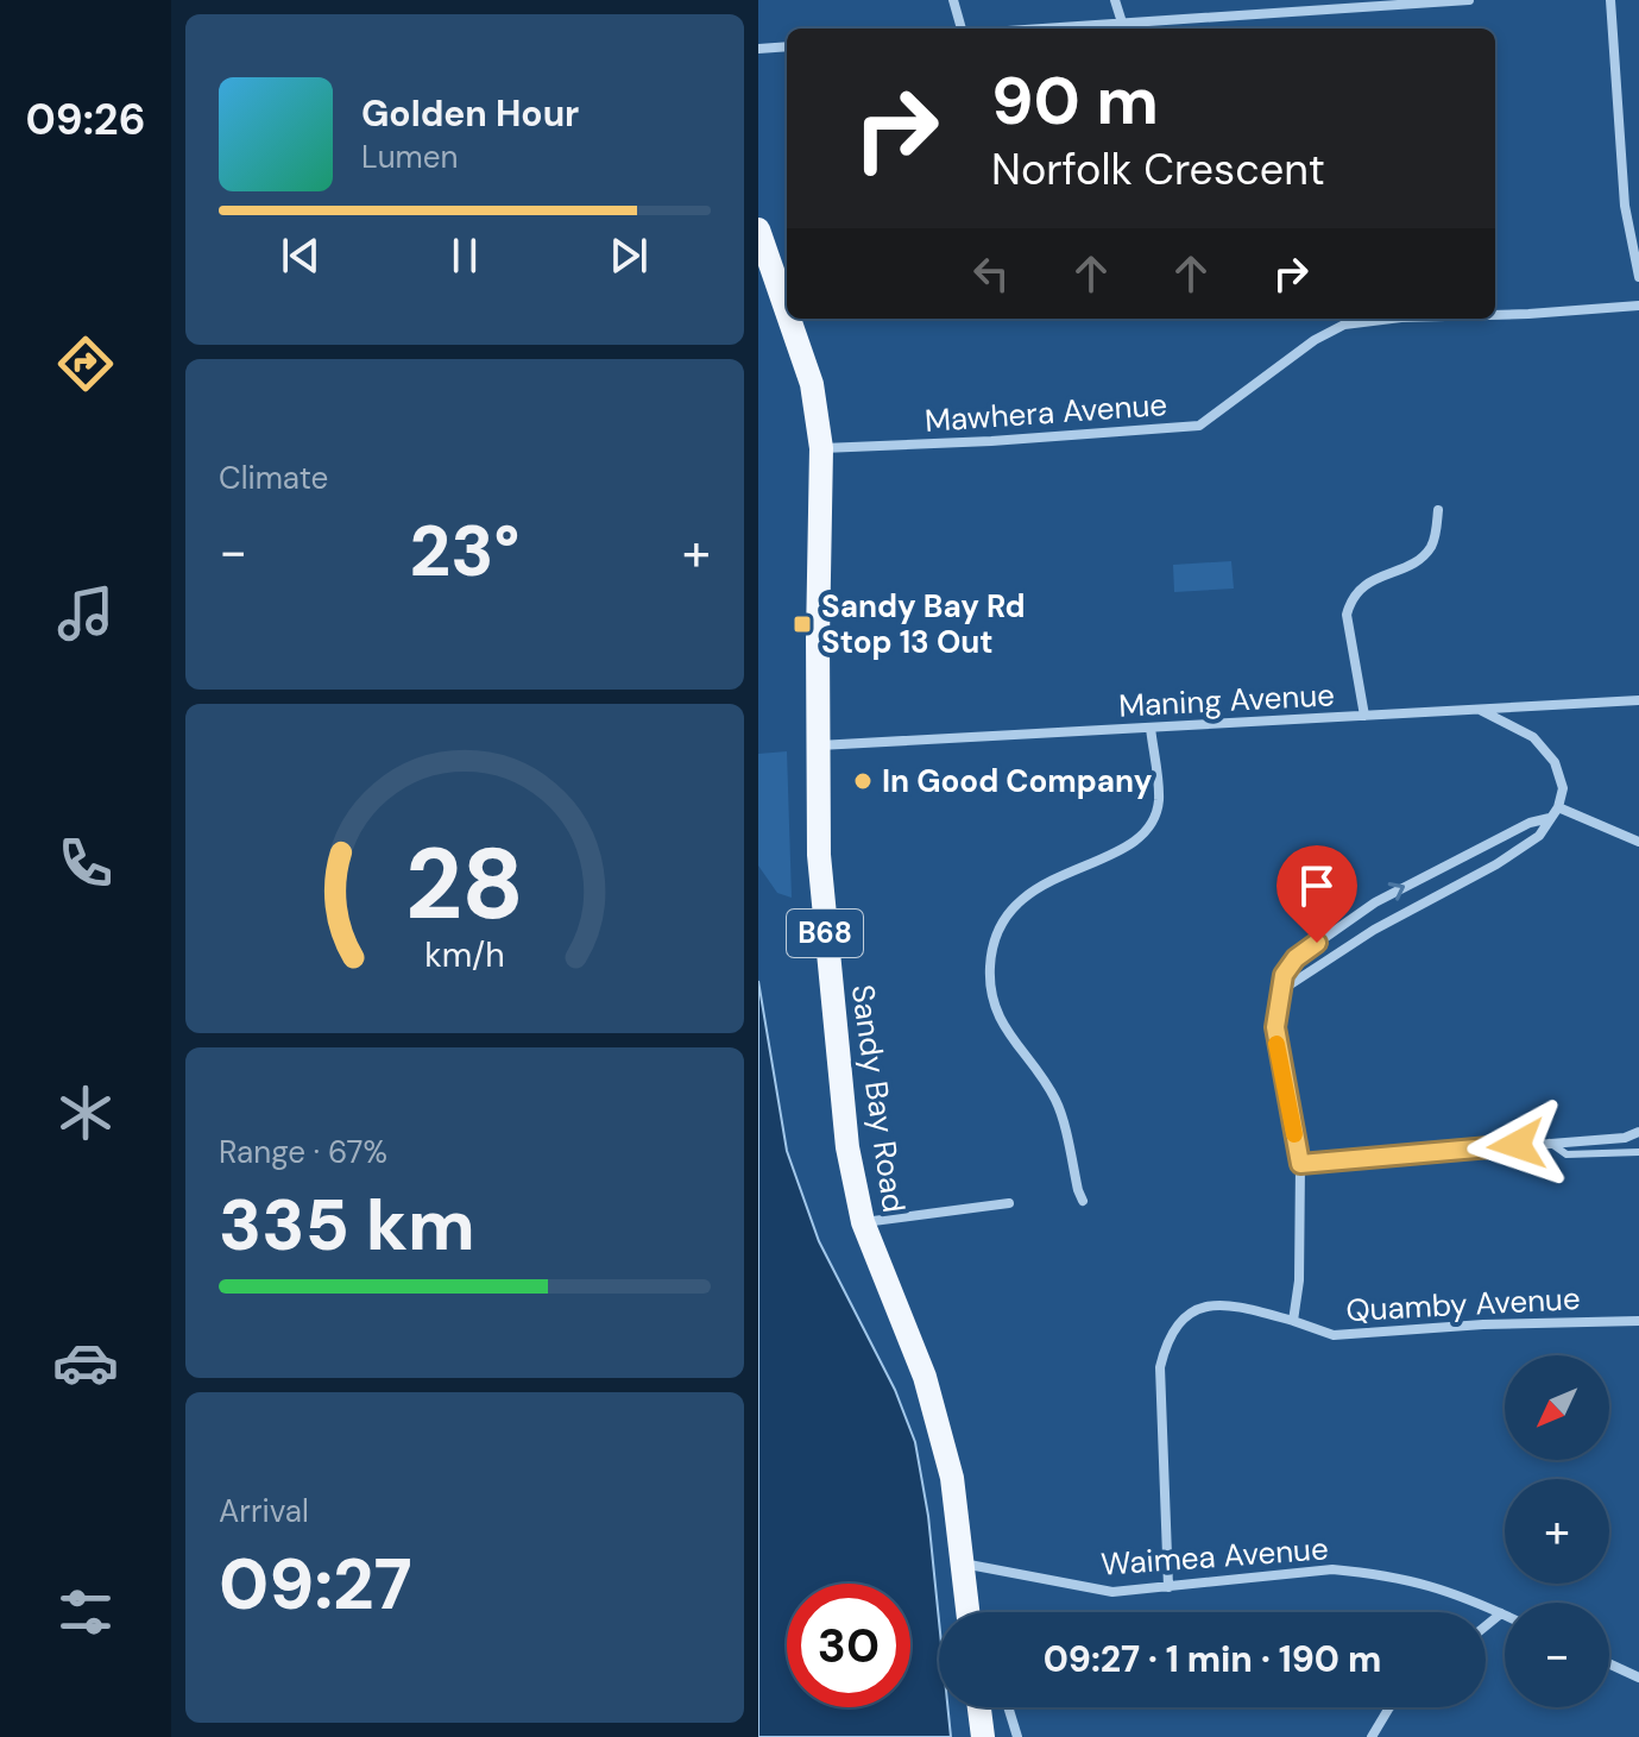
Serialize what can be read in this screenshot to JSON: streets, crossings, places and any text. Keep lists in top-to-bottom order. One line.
{"streets":{"main road":["B68","Sandy Bay Road"],"street":["Mawhera Avenue","Maning Avenue","Quamby Avenue","Waimea Avenue"]},"crossings":[["Mawhera Avenue","Sandy Bay Road"],["Maning Avenue","Sandy Bay Road"],["Sandy Bay Road","Waimea Avenue"],["Quamby Avenue","Waimea Avenue"]],"places":{"transit":["Sandy Bay Rd Stop 13 Out"],"other":["In Good Company"]},"north":"bottom left","page":{"tabs":"09:26","turn":["90 m","Norfolk Crescent"],"song":["Golden Hour","Lumen"],"tile":["Climate",["Range · 67%","335 km"],["Arrival","09:27"]],"heat":["−","23°","+"],"map_buttons":["+","−"],"limit":"30","trip":"09:27 · 1 min · 190 m","gauge":["28","km/h"]}}
